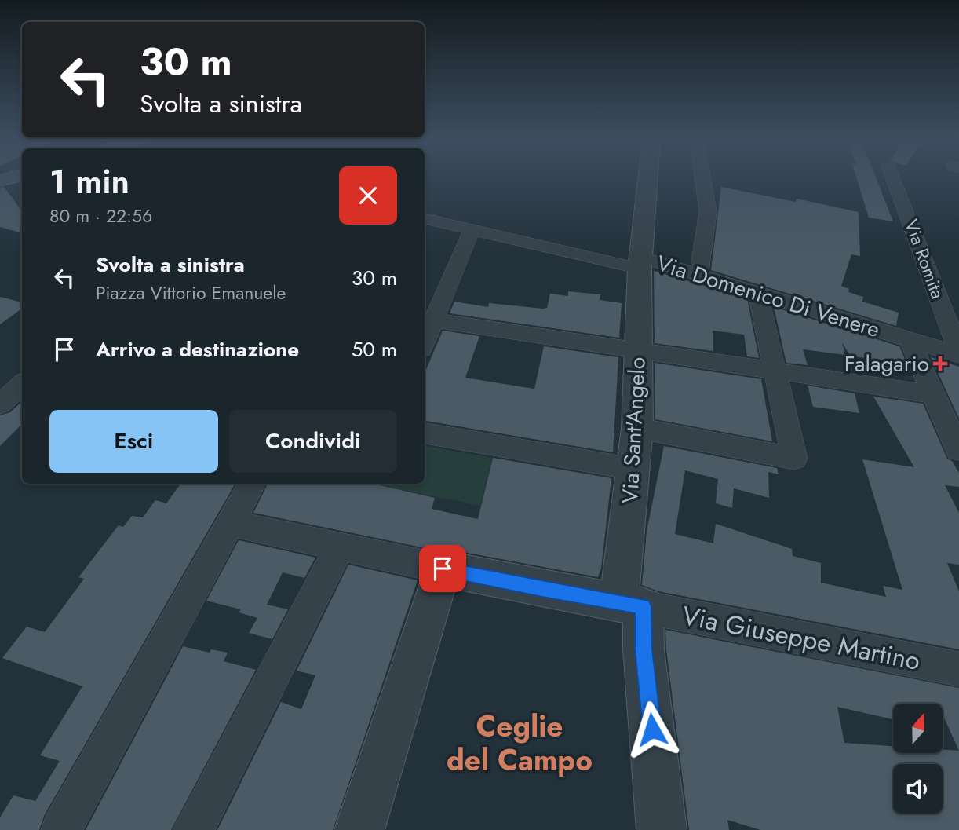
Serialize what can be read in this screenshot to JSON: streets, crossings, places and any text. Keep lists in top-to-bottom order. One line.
{"streets":{"street":["Via Romita","Via Domenico Di Venere","Via Sant'Angelo","Via Giuseppe Martino"]},"crossings":[["Via Romita","Via Domenico Di Venere"],["Via Domenico Di Venere","Via Sant'Angelo"],["Via Sant'Angelo","Via Giuseppe Martino"]],"districts":["Ceglie del Campo"],"places":{"health":["Falagario"]},"north":"top","page":{"turn":["30 m","Svolta a sinistra"],"heading":["1 min","80 m · 22:56"],"list":[{"name":"Svolta a sinistra","note":"Piazza Vittorio Emanuele","value":"30 m"},{"name":"Arrivo a destinazione","value":"50 m"}],"buttons":["Esci","Condividi"]}}
